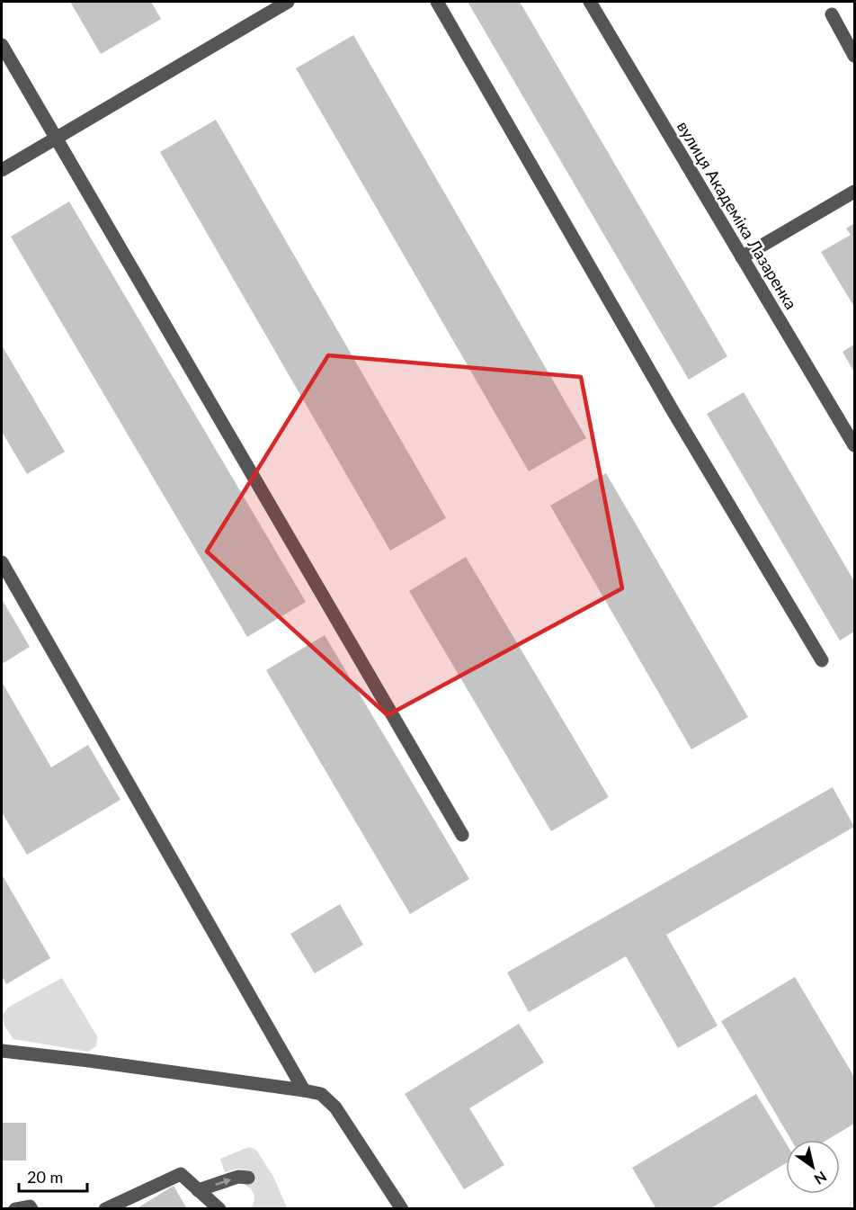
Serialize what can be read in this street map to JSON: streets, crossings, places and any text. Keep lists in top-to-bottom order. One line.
{"streets":{"street":["вулиця Академіка Лазаренка"]},"scale_bar":"20 m","north":"bottom right"}
